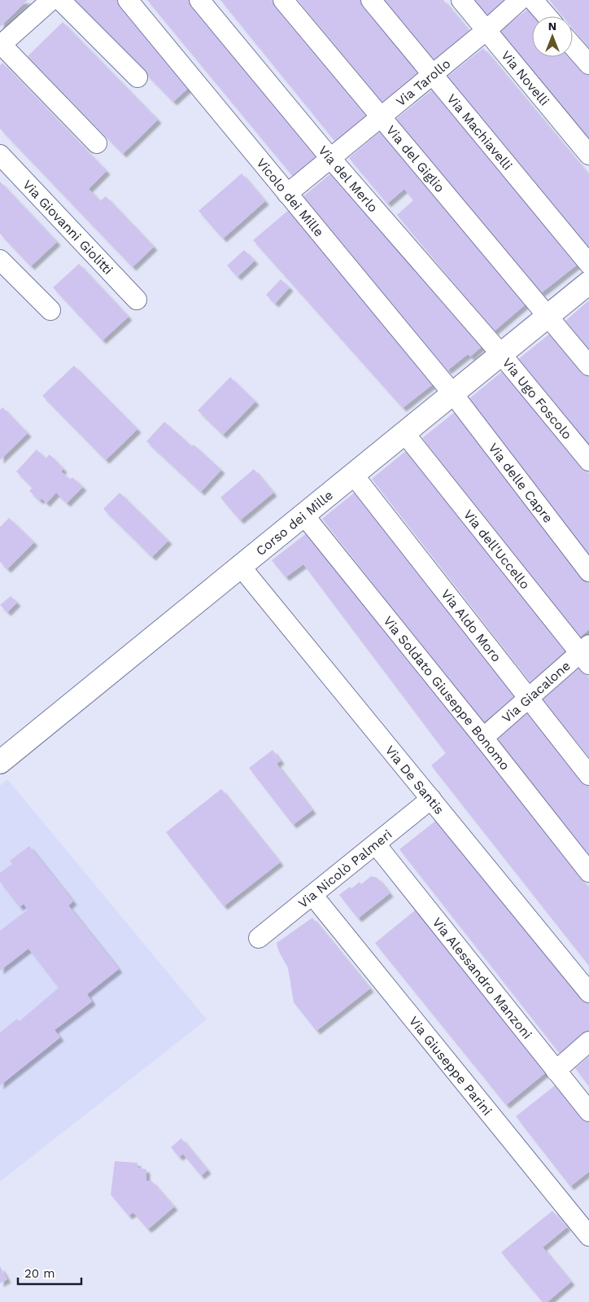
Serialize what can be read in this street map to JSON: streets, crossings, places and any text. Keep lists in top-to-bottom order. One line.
{"streets":{"street":["Via Novelli","Via Tarollo","Via Machiavelli","Via del Giglio","Via del Merlo","Vicolo dei Mille","Via Giovanni Giolitti","Via Ugo Foscolo","Via delle Capre","Corso dei Mille","Via dell'Uccello","Via Aldo Moro","Via Giacalone","Via Soldato Giuseppe Bonomo","Via De Santis","Via Nicolò Palmeri","Via Alessandro Manzoni","Via Giuseppe Parini"]},"crossings":[["Via Novelli","Via Tarollo"],["Via Tarollo","Via Machiavelli"],["Via Tarollo","Via del Giglio"],["Via Tarollo","Via del Merlo"],["Via Tarollo","Vicolo dei Mille"],["Via del Giglio","Corso dei Mille"],["Via del Merlo","Via Ugo Foscolo"],["Via del Merlo","Corso dei Mille"],["Vicolo dei Mille","Via delle Capre"],["Vicolo dei Mille","Corso dei Mille"],["Via Ugo Foscolo","Corso dei Mille"],["Via delle Capre","Corso dei Mille"],["Corso dei Mille","Via dell'Uccello"],["Corso dei Mille","Via Aldo Moro"],["Corso dei Mille","Via Soldato Giuseppe Bonomo"],["Corso dei Mille","Via De Santis"],["Via dell'Uccello","Via Giacalone"],["Via Aldo Moro","Via Giacalone"],["Via Giacalone","Via Soldato Giuseppe Bonomo"],["Via De Santis","Via Nicolò Palmeri"],["Via Nicolò Palmeri","Via Alessandro Manzoni"],["Via Nicolò Palmeri","Via Giuseppe Parini"]],"scale_bar":"20 m","north":"top"}
